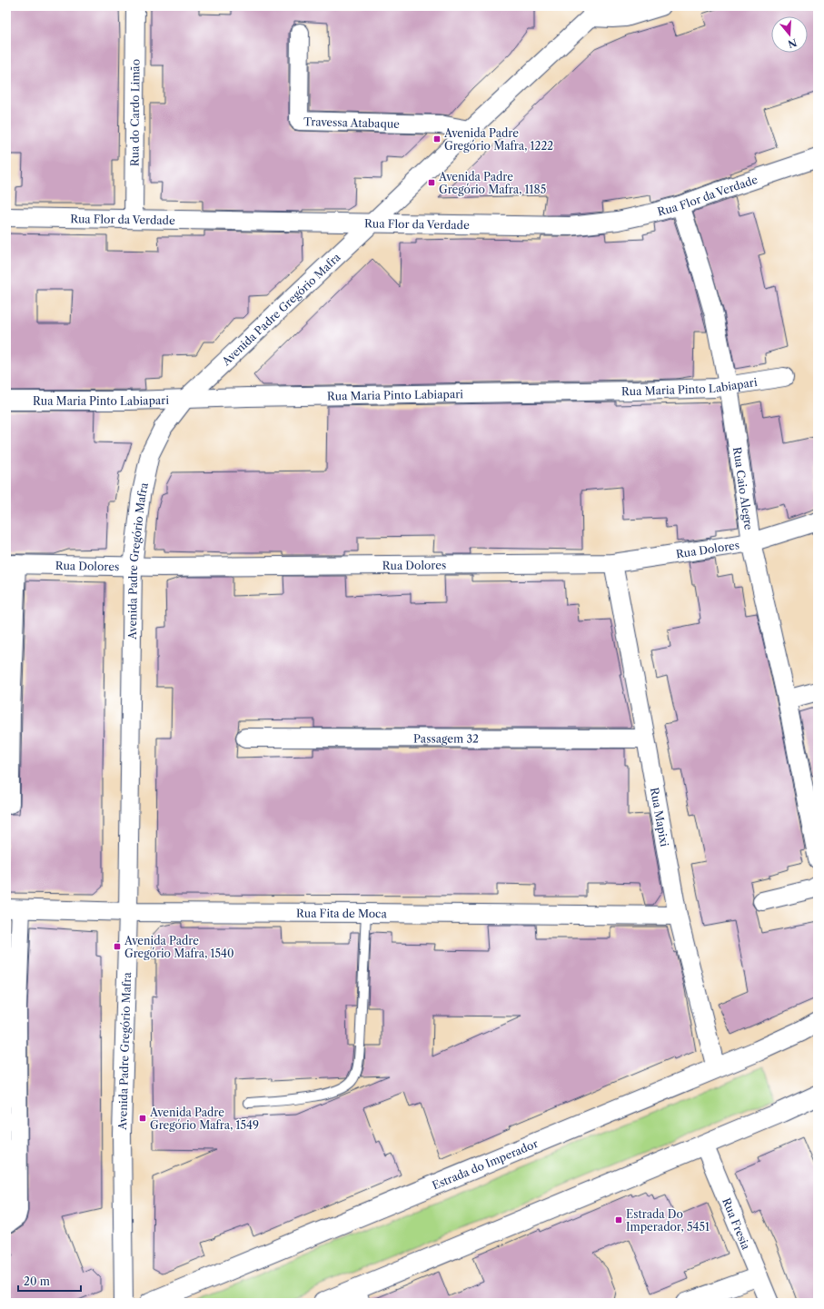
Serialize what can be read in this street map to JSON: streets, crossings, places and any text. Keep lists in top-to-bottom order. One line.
{"streets":{"main road":["Estrada do Imperador"],"street":["Rua do Cardo Limão","Travessa Atabaque","Rua Flor da Verdade","Avenida Padre Gregório Mafra","Rua Maria Pinto Labiapari","Rua Caio Alegre","Rua Dolores","Passagem 32","Rua Mapixi","Rua Fita de Moca","Rua Fresia"]},"crossings":[["Rua do Cardo Limão","Rua Flor da Verdade"],["Travessa Atabaque","Avenida Padre Gregório Mafra"],["Rua Flor da Verdade","Avenida Padre Gregório Mafra"],["Rua Flor da Verdade","Rua Caio Alegre"],["Avenida Padre Gregório Mafra","Rua Maria Pinto Labiapari"],["Avenida Padre Gregório Mafra","Rua Dolores"],["Avenida Padre Gregório Mafra","Rua Fita de Moca"],["Rua Maria Pinto Labiapari","Rua Caio Alegre"],["Rua Caio Alegre","Rua Dolores"],["Rua Dolores","Rua Mapixi"],["Passagem 32","Rua Mapixi"],["Rua Mapixi","Rua Fita de Moca"],["Rua Mapixi","Estrada do Imperador"]],"places":{"transit":["Avenida Padre Gregório Mafra, 1222","Avenida Padre Gregório Mafra, 1185","Avenida Padre Gregório Mafra, 1540","Avenida Padre Gregório Mafra, 1549","Estrada Do Imperador, 5451"]},"scale_bar":"20 m","north":"bottom"}
